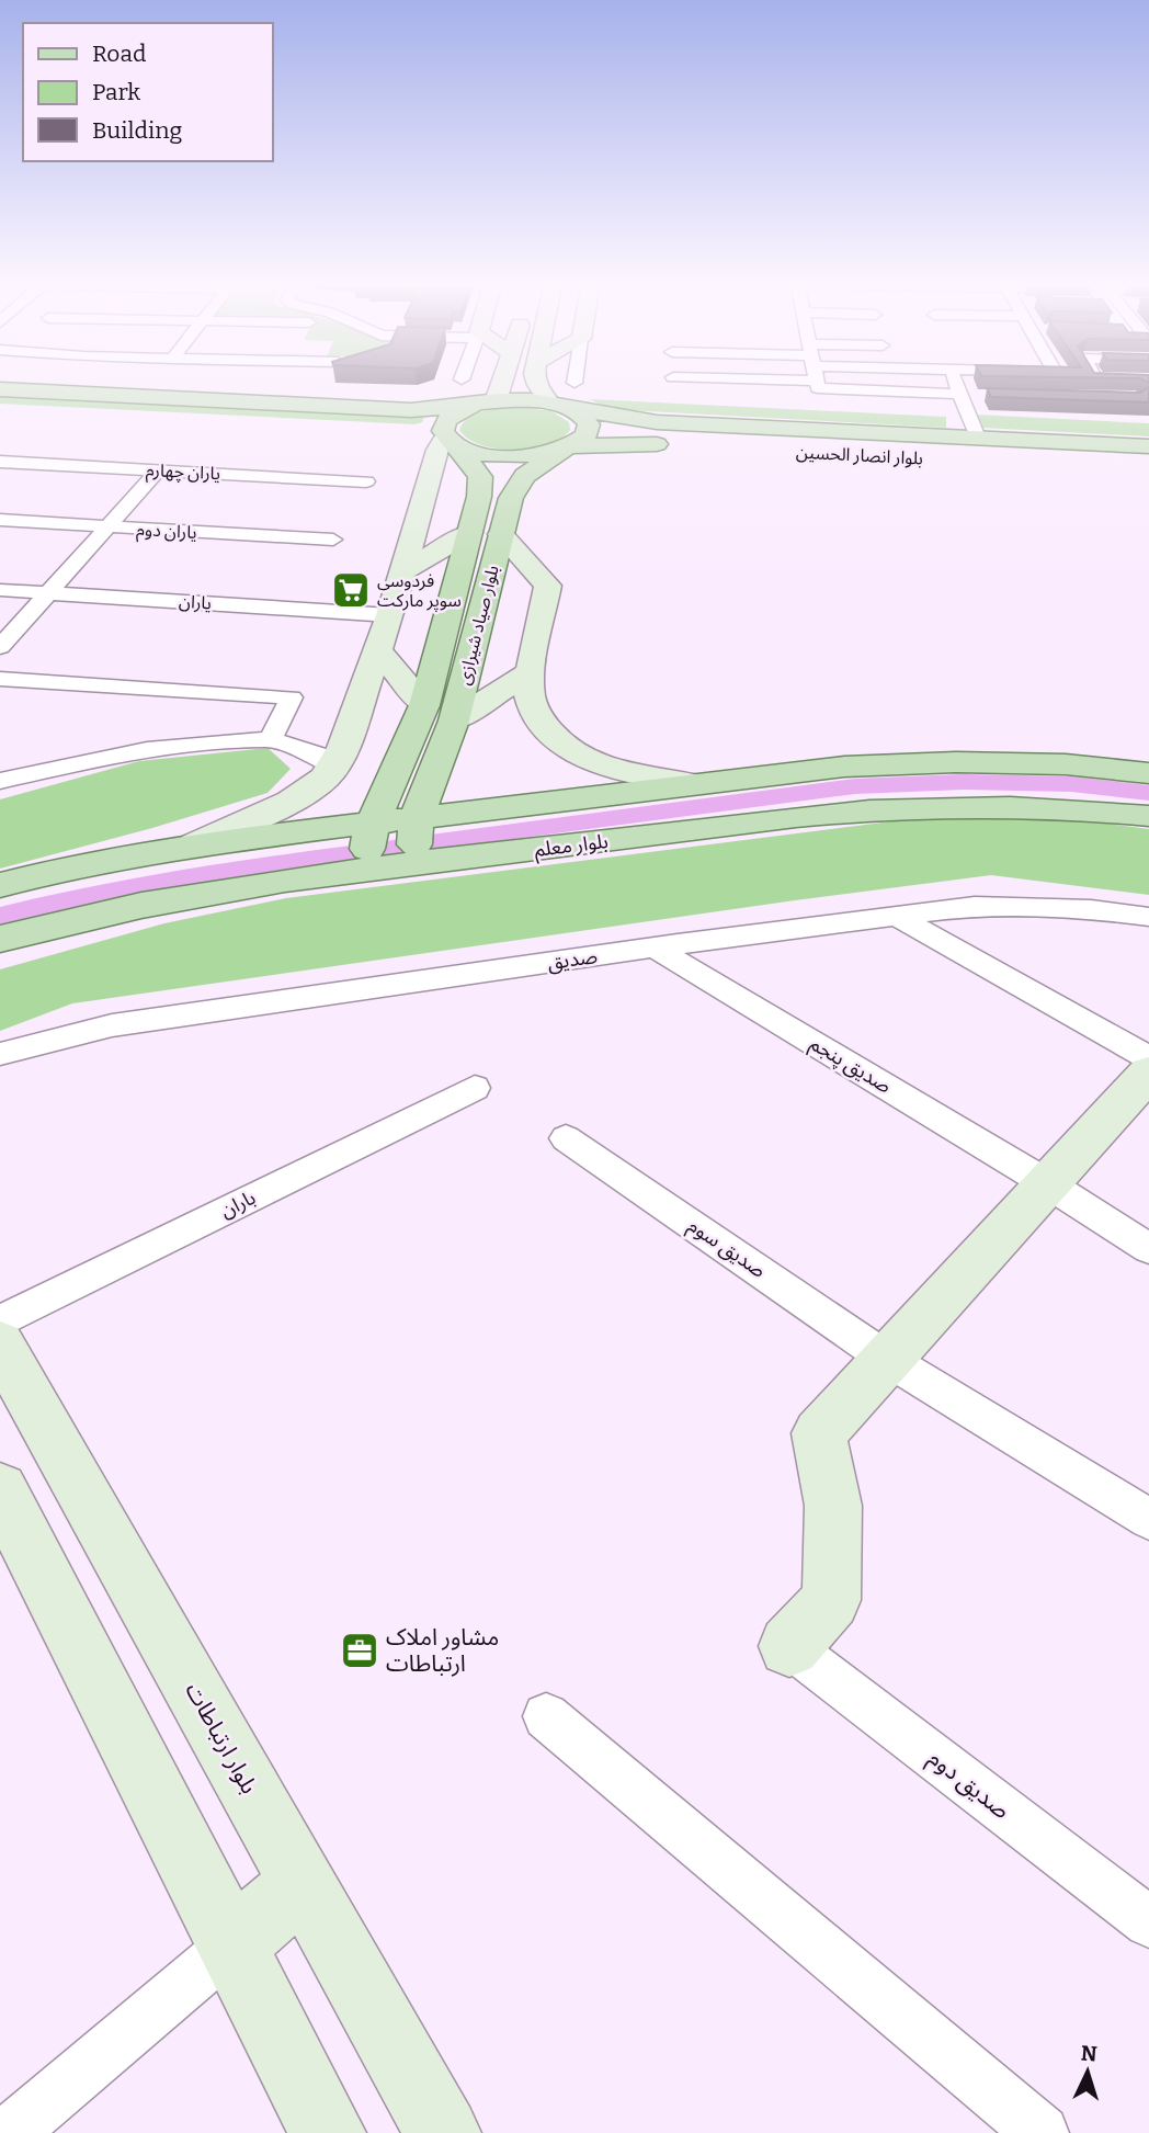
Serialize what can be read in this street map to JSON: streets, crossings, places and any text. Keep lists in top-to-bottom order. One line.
{"streets":{"main road":["بلوار انصار الحسین","بلوار صیاد شیرازی","بلوار معلم","بلوار ارتباطات"],"street":["یاران چهارم","یاران دوم","یاران","صدیق","صدیق پنجم","باران","صدیق سوم","صدیق دوم"]},"crossings":[["بلوار انصار الحسین","بلوار صیاد شیرازی"],["بلوار صیاد شیرازی","بلوار معلم"],["صدیق","صدیق پنجم"]],"places":{"supermarket":["فردوسی سوپر مارکت"],"office":["مشاور املاک ارتباطات"]},"legend":["Road","Park","Building"],"north":"top"}
